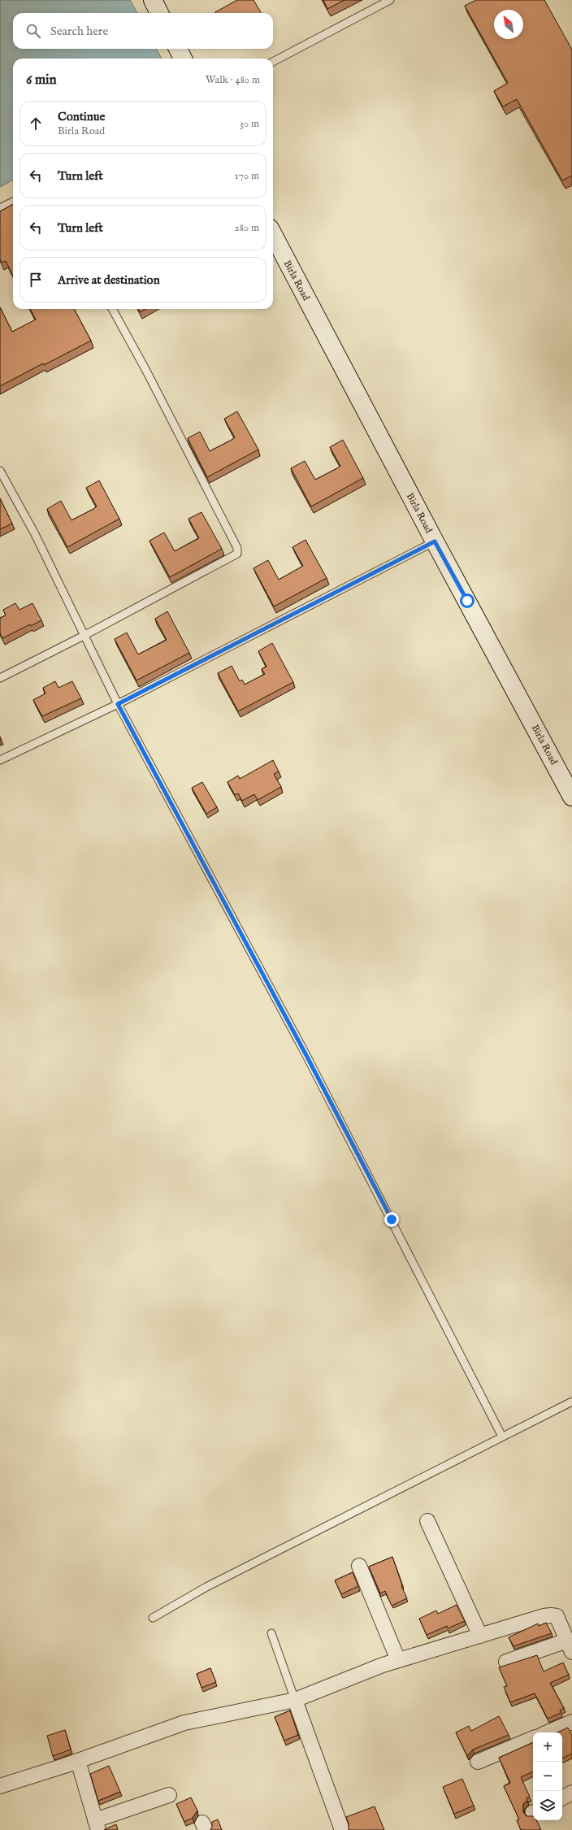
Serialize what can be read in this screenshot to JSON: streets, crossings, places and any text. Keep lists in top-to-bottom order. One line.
{"streets":{"street":["Birla Road"]},"north":"top left","page":{"search":"Search here","heading":["6 min","Walk · 480 m"],"list":[["Continue","Birla Road","30 m"],["Turn left","170 m"],["Turn left","280 m"],"Arrive at destination"],"map_buttons":["+","−"]}}
